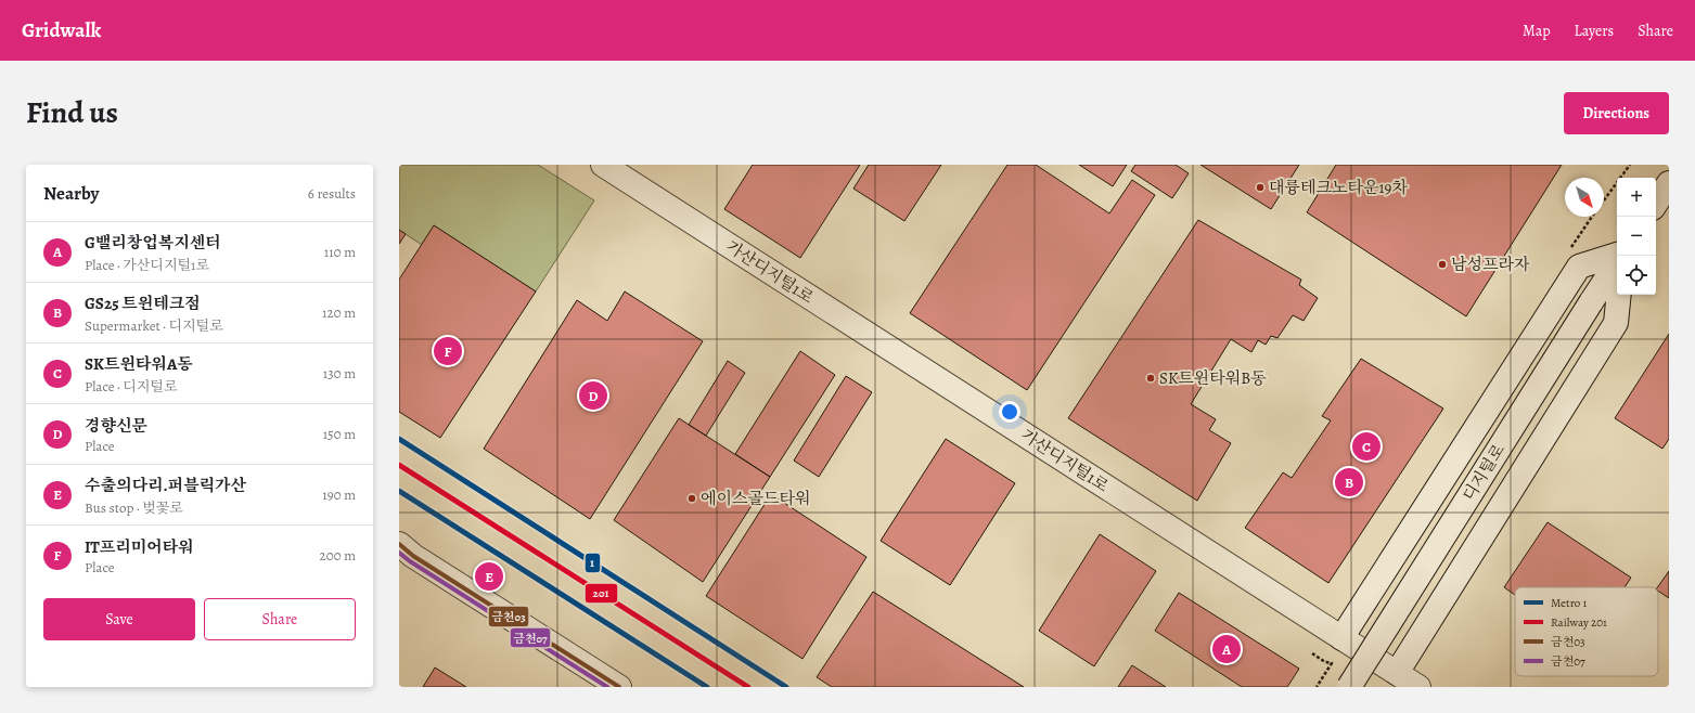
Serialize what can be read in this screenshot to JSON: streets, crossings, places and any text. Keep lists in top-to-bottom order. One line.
{"streets":{"main road":["가산디지털1로","디지털로"]},"places":["대륭테크노타운19차","남성프라자","SK트윈타워B동","에이스골드타워"],"lines":["metro line 1","rail line 201","transit line 금천03","transit line 금천07"],"legend":["Metro 1","Railway 201","금천03","금천07"],"north":"bottom right","page":{"header":"Gridwalk","nav":["Map","Layers","Share"],"title":"Find us","buttons":["Directions",["Save","Share"]],"heading":["Nearby","6 results"],"map_buttons":["+","−"],"list":[{"mark":"A","name":"G밸리창업복지센터","note":"Place · 가산디지털1로","value":"110 m"},{"mark":"B","name":"GS25 트윈테크점","note":"Supermarket · 디지털로","value":"120 m"},{"mark":"C","name":"SK트윈타워A동","note":"Place · 디지털로","value":"130 m"},{"mark":"D","name":"경향신문","note":"Place","value":"150 m"},{"mark":"E","name":"수출의다리.퍼블릭가산","note":"Bus stop · 벚꽃로","value":"190 m"},{"mark":"F","name":"IT프리미어타워","note":"Place","value":"200 m"}],"pins":["F","D","C","B","E","A"]}}
